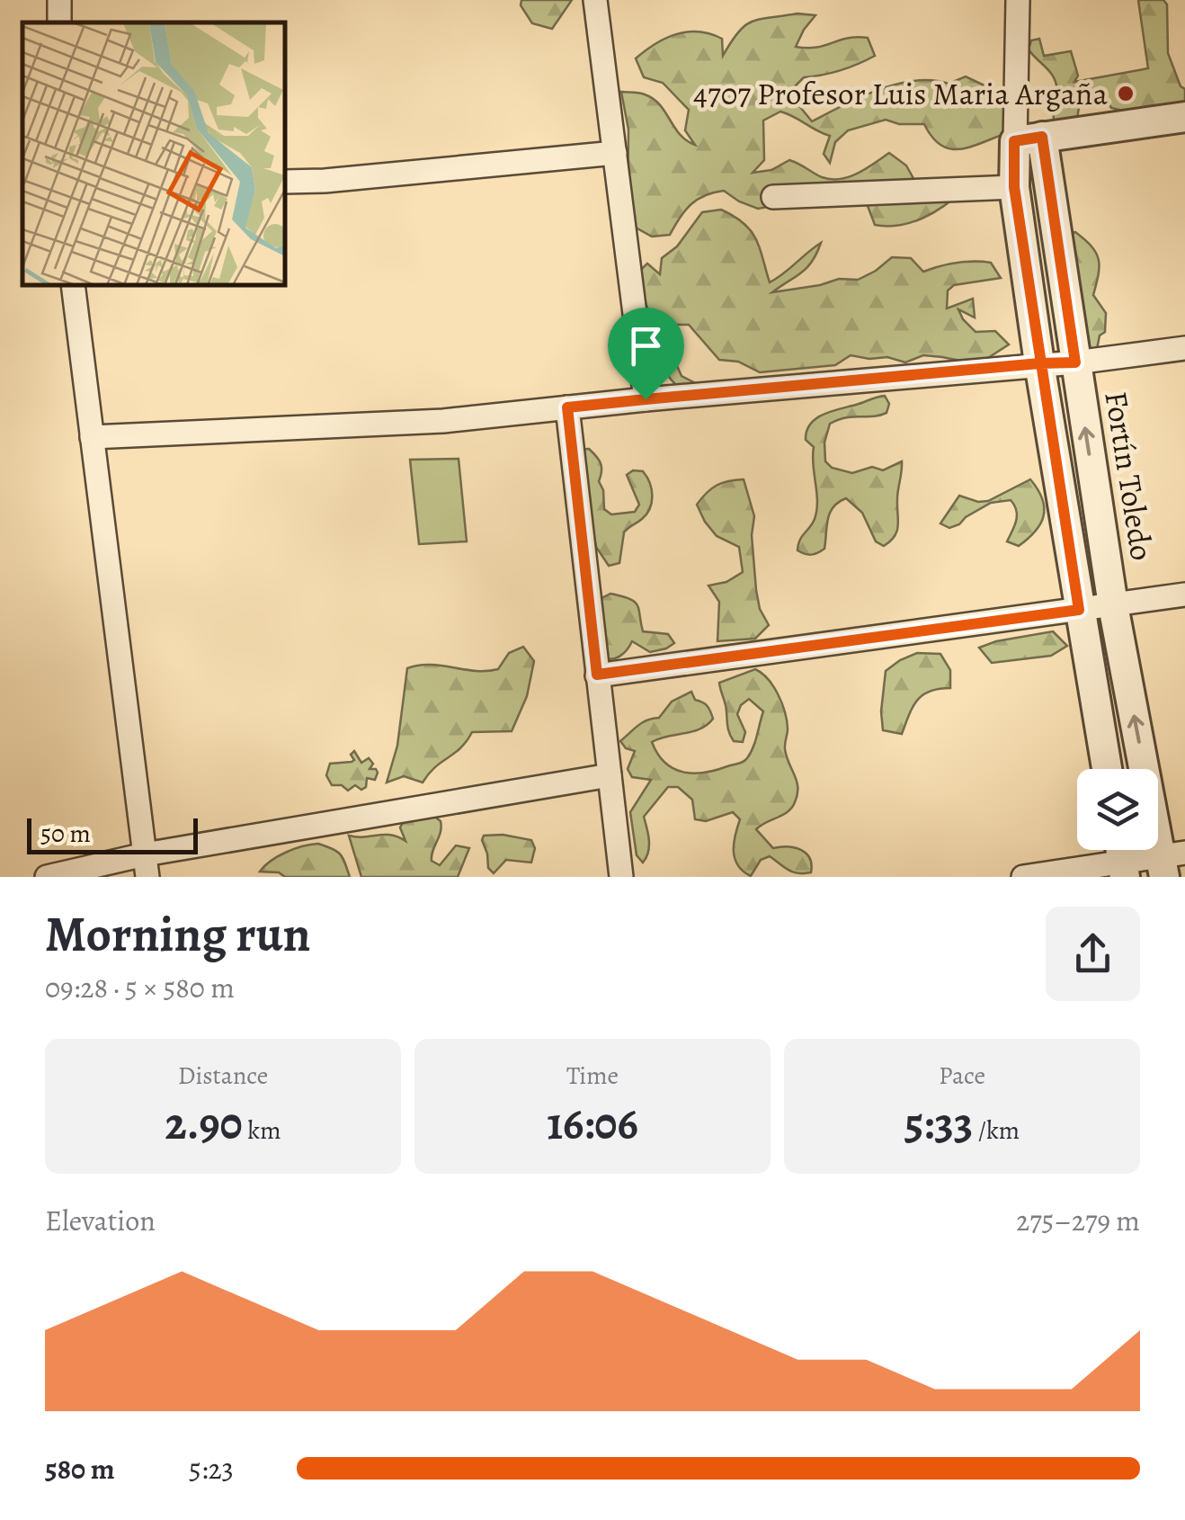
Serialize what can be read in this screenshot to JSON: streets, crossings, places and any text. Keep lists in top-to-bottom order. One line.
{"streets":{"street":["Fortín Toledo"]},"places":["4707 Profesor Luis Maria Argaña"],"scale_bar":"50 m","page":{"scale":"50 m","heading":["Morning run","09:28 · 5 × 580 m"],"stats":[["Distance","2.90 km"],["Time","16:06"],["Pace","5:33 /km"]],"chart":["Elevation","275–279 m"],"list":[{"name":"580 m","note":"5:23"}]}}
